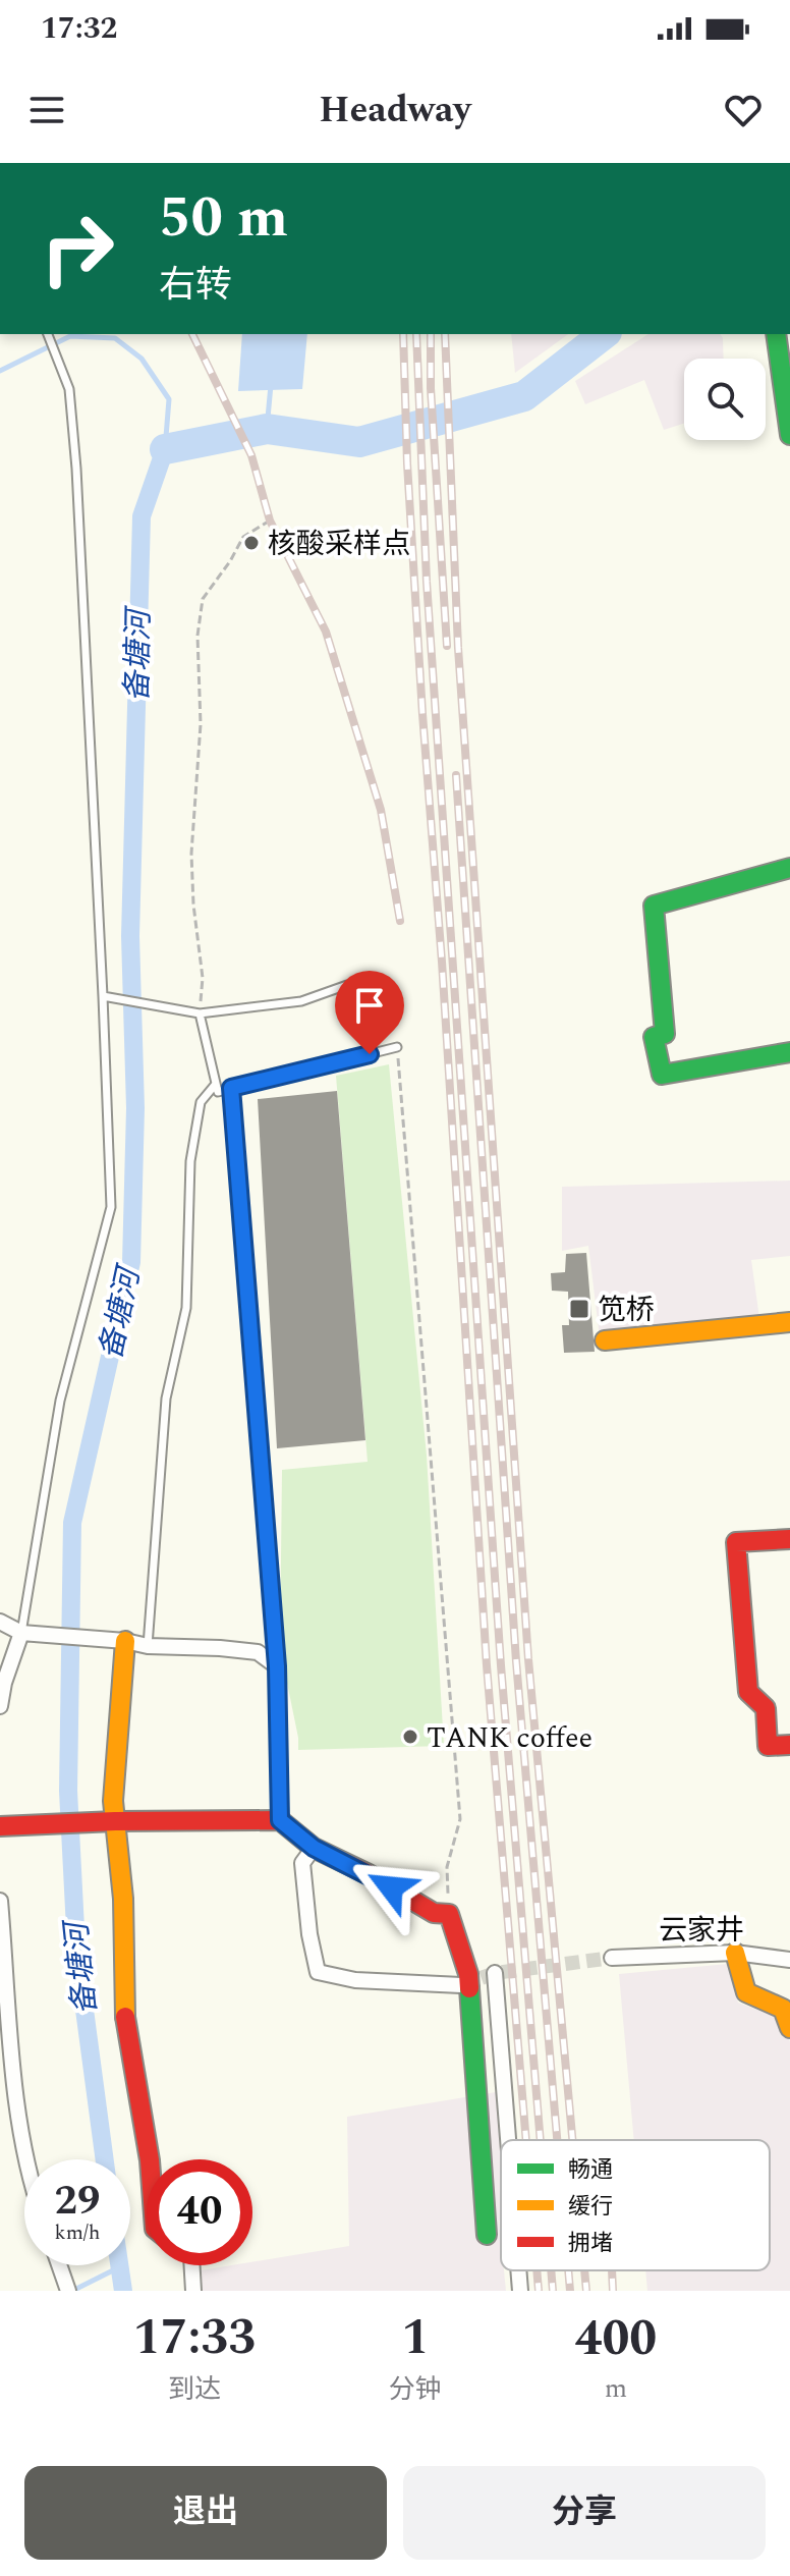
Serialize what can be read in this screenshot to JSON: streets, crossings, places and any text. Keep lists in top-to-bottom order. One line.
{"streets":{"street":["云家井"]},"water":["备塘河"],"places":{"other":["核酸采样点","TANK coffee"],"transit":["笕桥"]},"legend":["畅通","缓行","拥堵"],"page":{"status":"17:32","header":"Headway","turn":["50 m","右转"],"speed":"29 km/h","limit":"40","eta":["17:33","到达","1","分钟","400","m"],"buttons":["退出","分享"]}}
